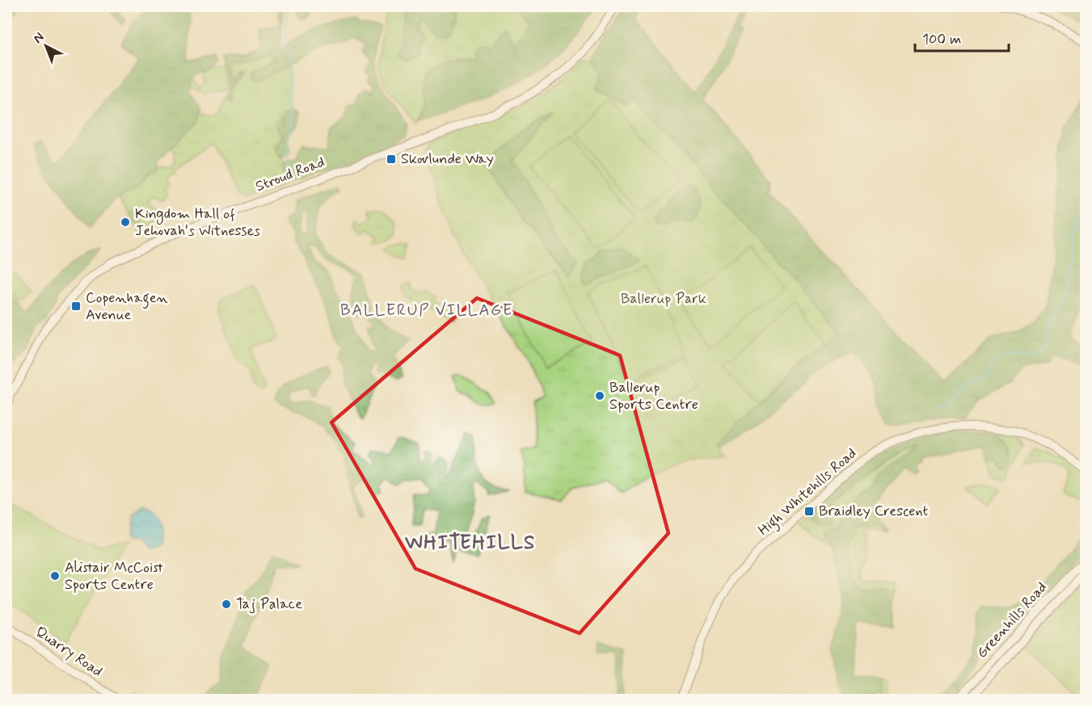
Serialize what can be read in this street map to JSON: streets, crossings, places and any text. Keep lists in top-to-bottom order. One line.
{"streets":{"street":["Stroud Road","High Whitehills Road","Greenhills Road","Quarry Road"]},"districts":["BALLERUP VILLAGE","WHITEHILLS"],"parks":["Ballerup Park"],"places":{"transit":["Skovlunde Way","Copenhagen Avenue","Braidley Crescent"],"other":["Kingdom Hall of Jehovah's Witnesses","Ballerup Sports Centre","Alistair McCoist Sports Centre","Taj Palace"]},"scale_bar":"100 m","north":"top left"}
